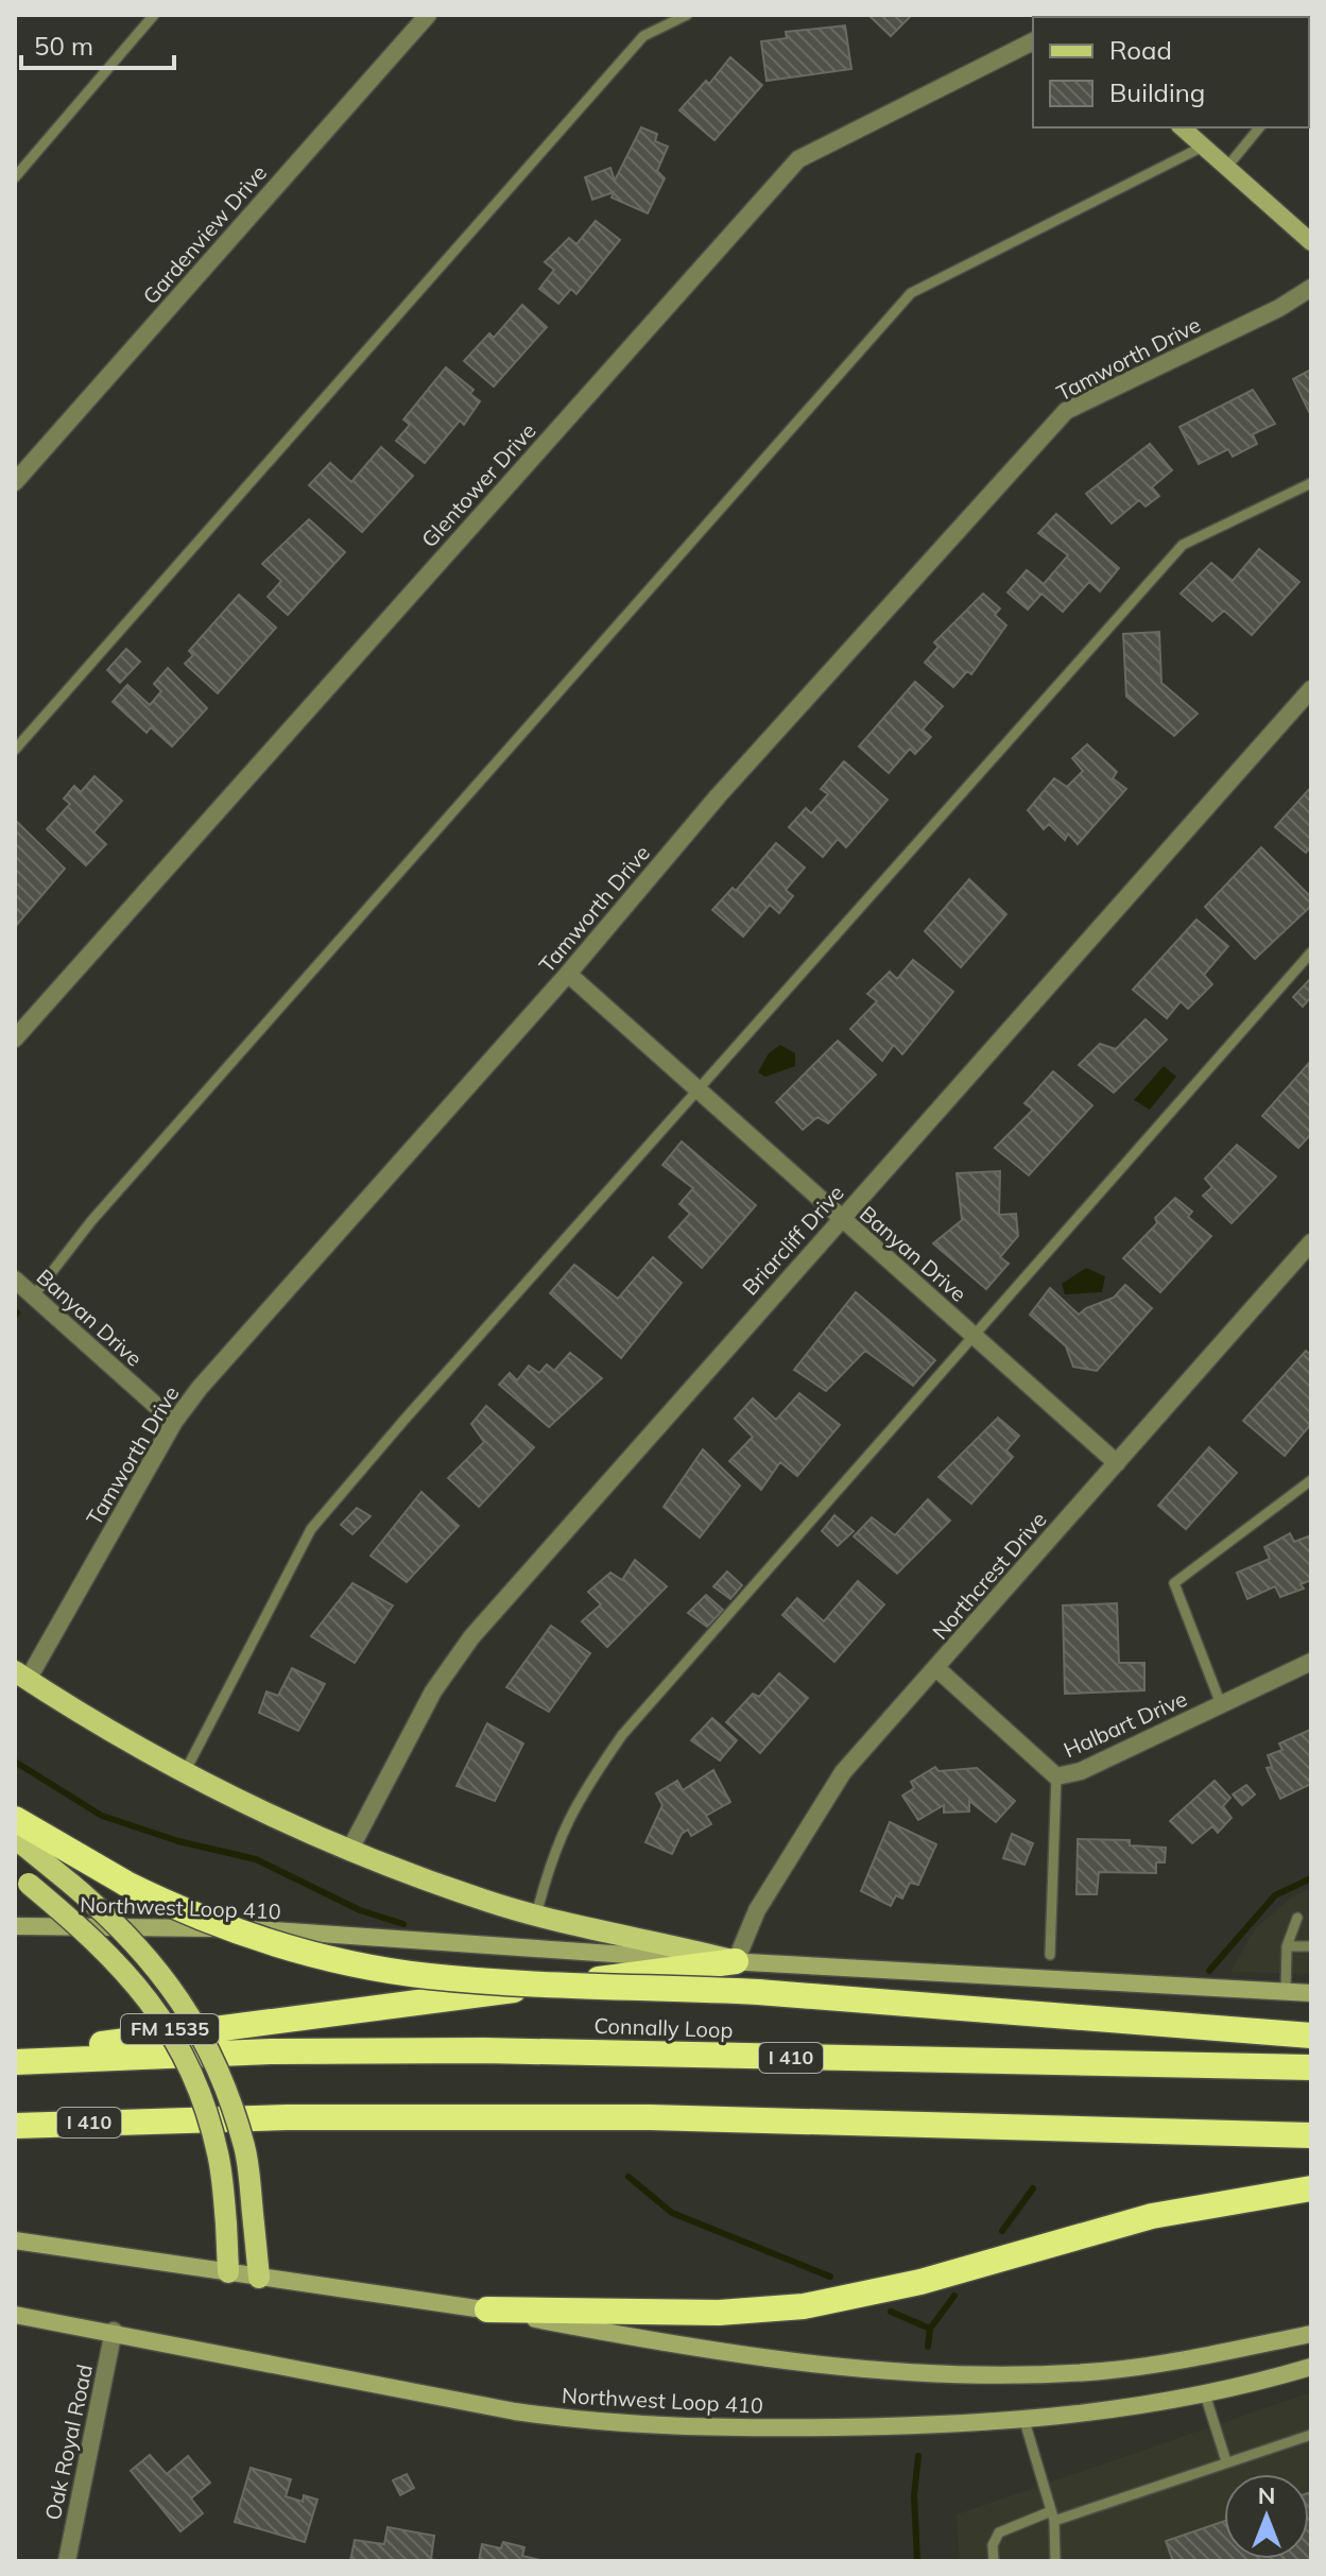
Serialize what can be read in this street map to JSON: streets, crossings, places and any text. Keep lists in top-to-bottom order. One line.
{"streets":{"highway":["Connally Loop","I 410"],"main road":["Northwest Loop 410","FM 1535"],"street":["Gardenview Drive","Tamworth Drive","Glentower Drive","Briarcliff Drive","Banyan Drive","Northcrest Drive","Halbart Drive","Oak Royal Road"]},"crossings":[["Tamworth Drive","Banyan Drive"],["Briarcliff Drive","Banyan Drive"],["Banyan Drive","Northcrest Drive"],["Northcrest Drive","Halbart Drive"],["Northcrest Drive","Northwest Loop 410"],["Northwest Loop 410","FM 1535"],["Northwest Loop 410","Oak Royal Road"]],"legend":["Road","Building"],"scale_bar":"50 m","north":"top"}
